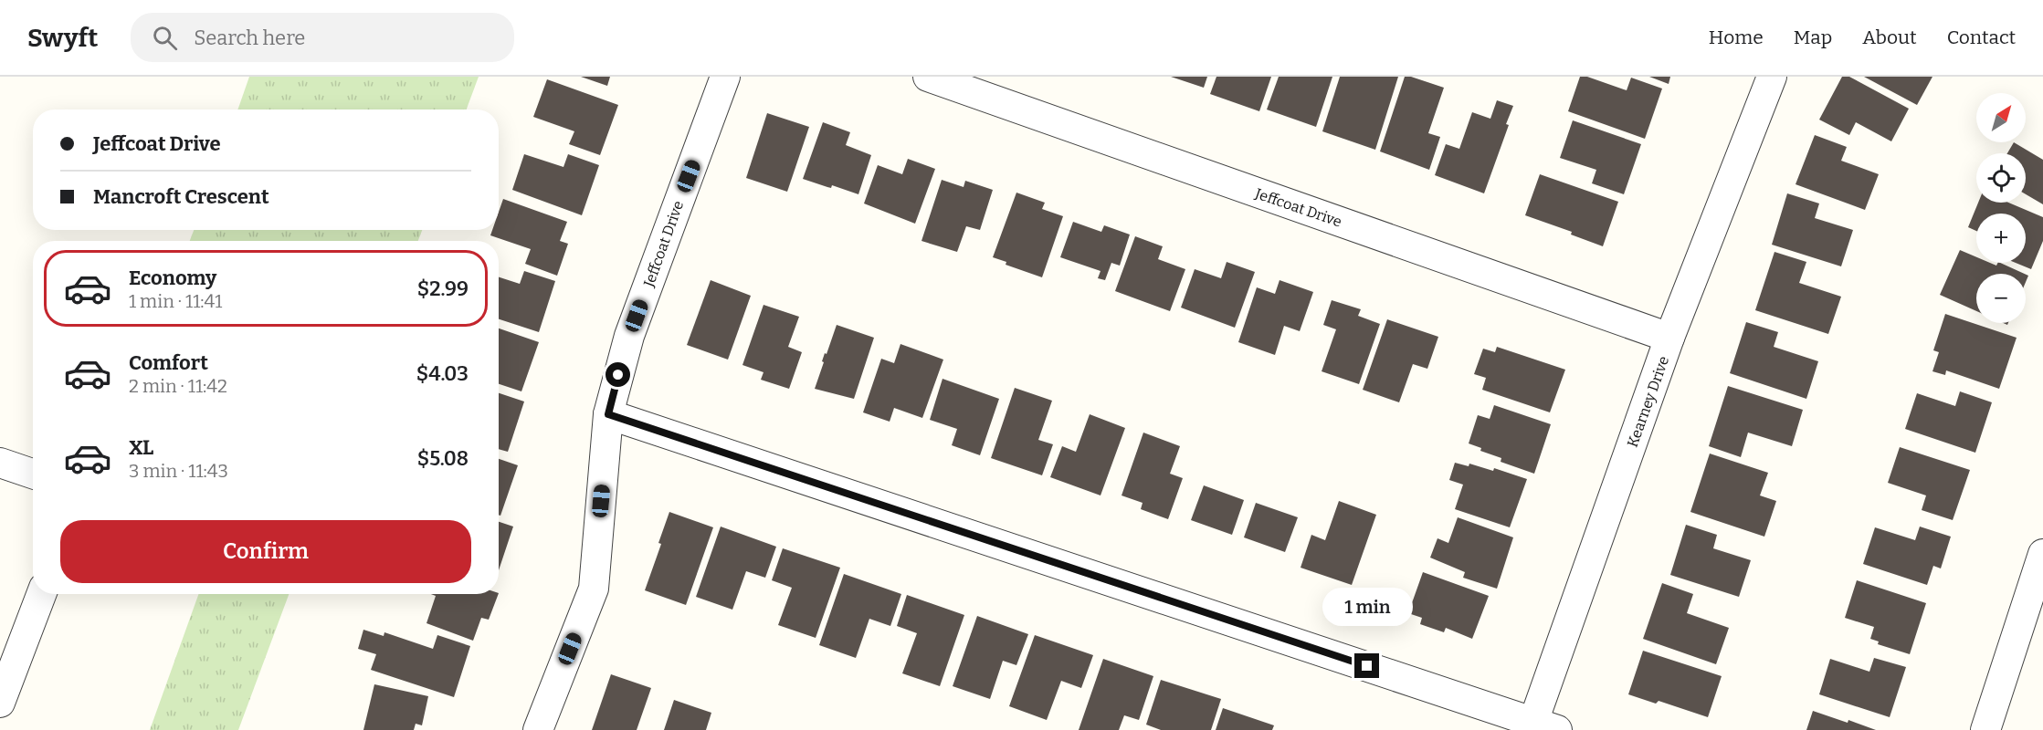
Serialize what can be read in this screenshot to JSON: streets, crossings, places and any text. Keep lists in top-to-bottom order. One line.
{"streets":{"street":["Jeffcoat Drive","Kearney Drive"]},"crossings":[["Jeffcoat Drive","Kearney Drive"]],"north":"top right","page":{"header":"Swyft","search":"Search here","nav":["Home","Map","About","Contact"],"map_buttons":["+","−"],"banner":["Jeffcoat Drive","Mancroft Crescent"],"list":[{"name":"Economy","note":"1 min · 11:41","value":"$2.99"},{"name":"Comfort","note":"2 min · 11:42","value":"$4.03"},{"name":"XL","note":"3 min · 11:43","value":"$5.08"}],"buttons":"Confirm","bubble":"1 min"}}
